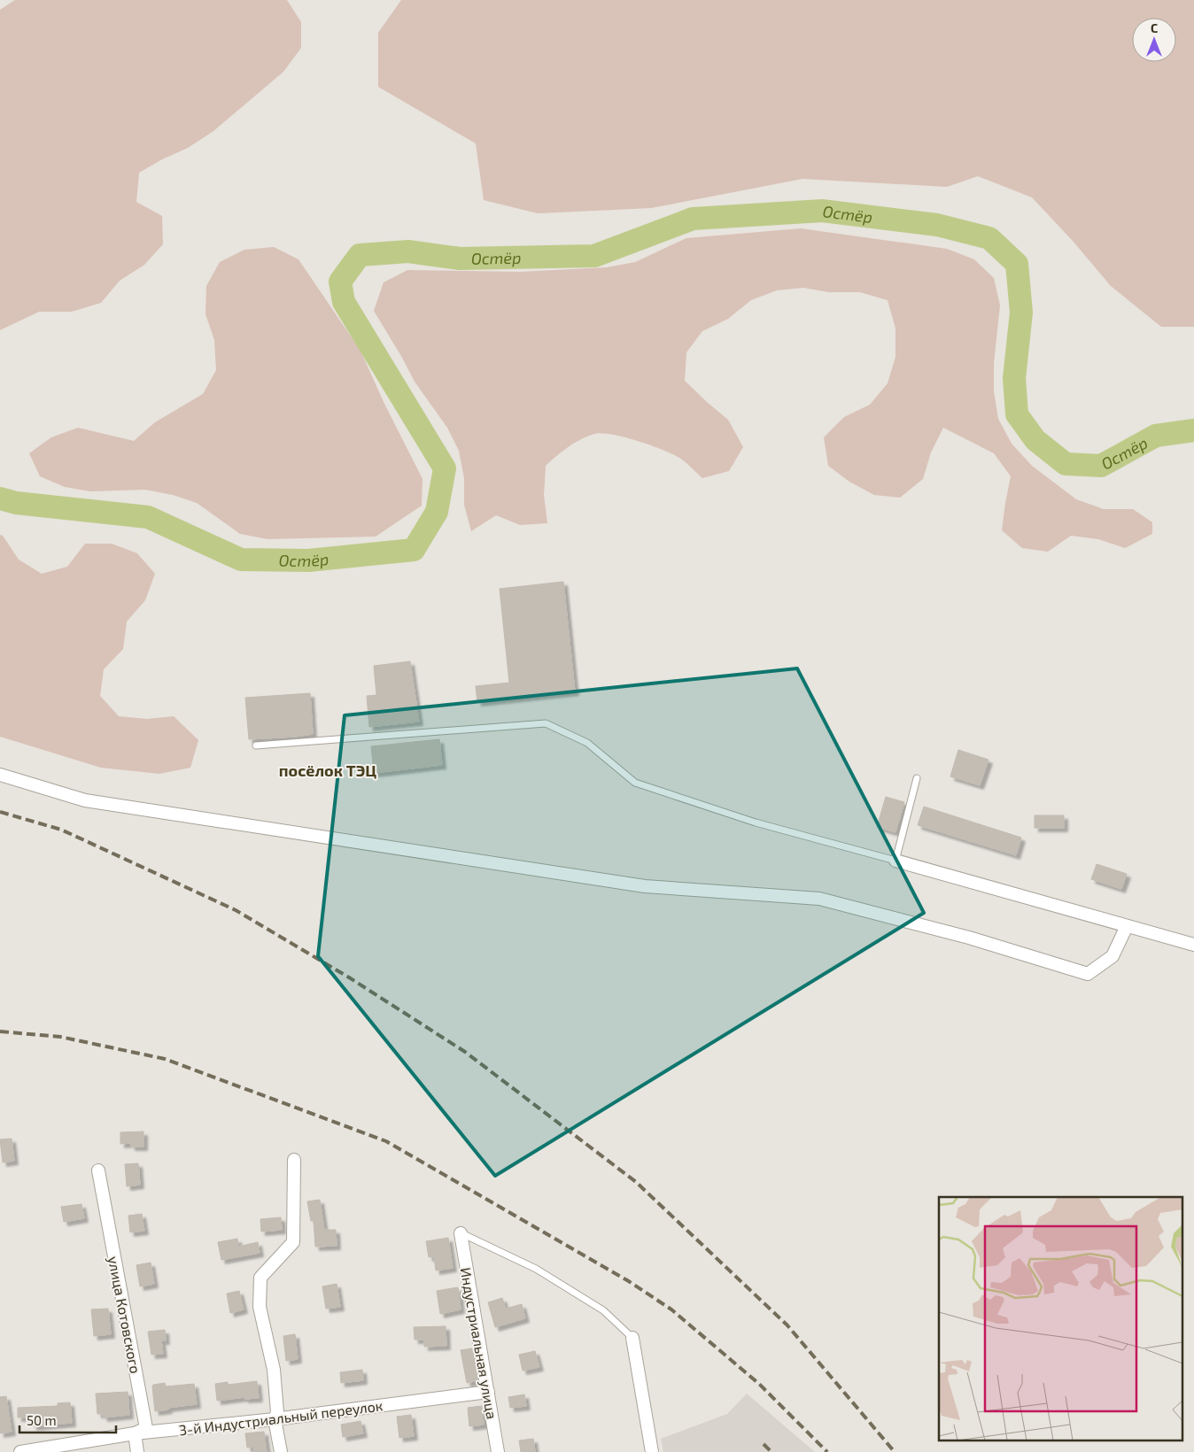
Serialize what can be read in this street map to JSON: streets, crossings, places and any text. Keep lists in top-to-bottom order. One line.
{"streets":{"street":["улица Котовского","Индустриальная улица","3-й Индустриальный переулок"]},"crossings":[["улица Котовского","3-й Индустриальный переулок"],["Индустриальная улица","3-й Индустриальный переулок"]],"districts":["посёлок ТЭЦ"],"water":["Остёр"],"scale_bar":"50 m","north":"top"}
